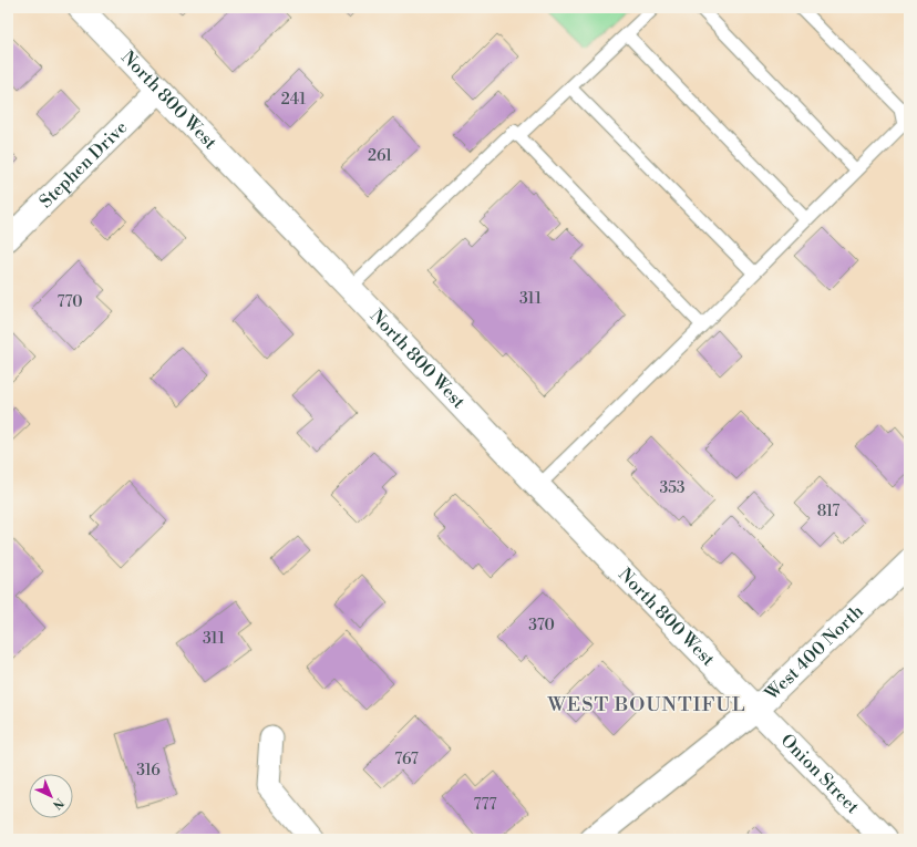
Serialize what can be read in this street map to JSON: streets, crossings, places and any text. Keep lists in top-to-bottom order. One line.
{"streets":{"street":["North 800 West","Stephen Drive","West 400 North","Onion Street"]},"crossings":[["North 800 West","Stephen Drive"],["North 800 West","West 400 North"],["North 800 West","Onion Street"],["West 400 North","Onion Street"]],"districts":["WEST BOUNTIFUL"],"house_numbers":["241","261","311","770","353","817","370","311","767","316","777"],"north":"bottom right"}
